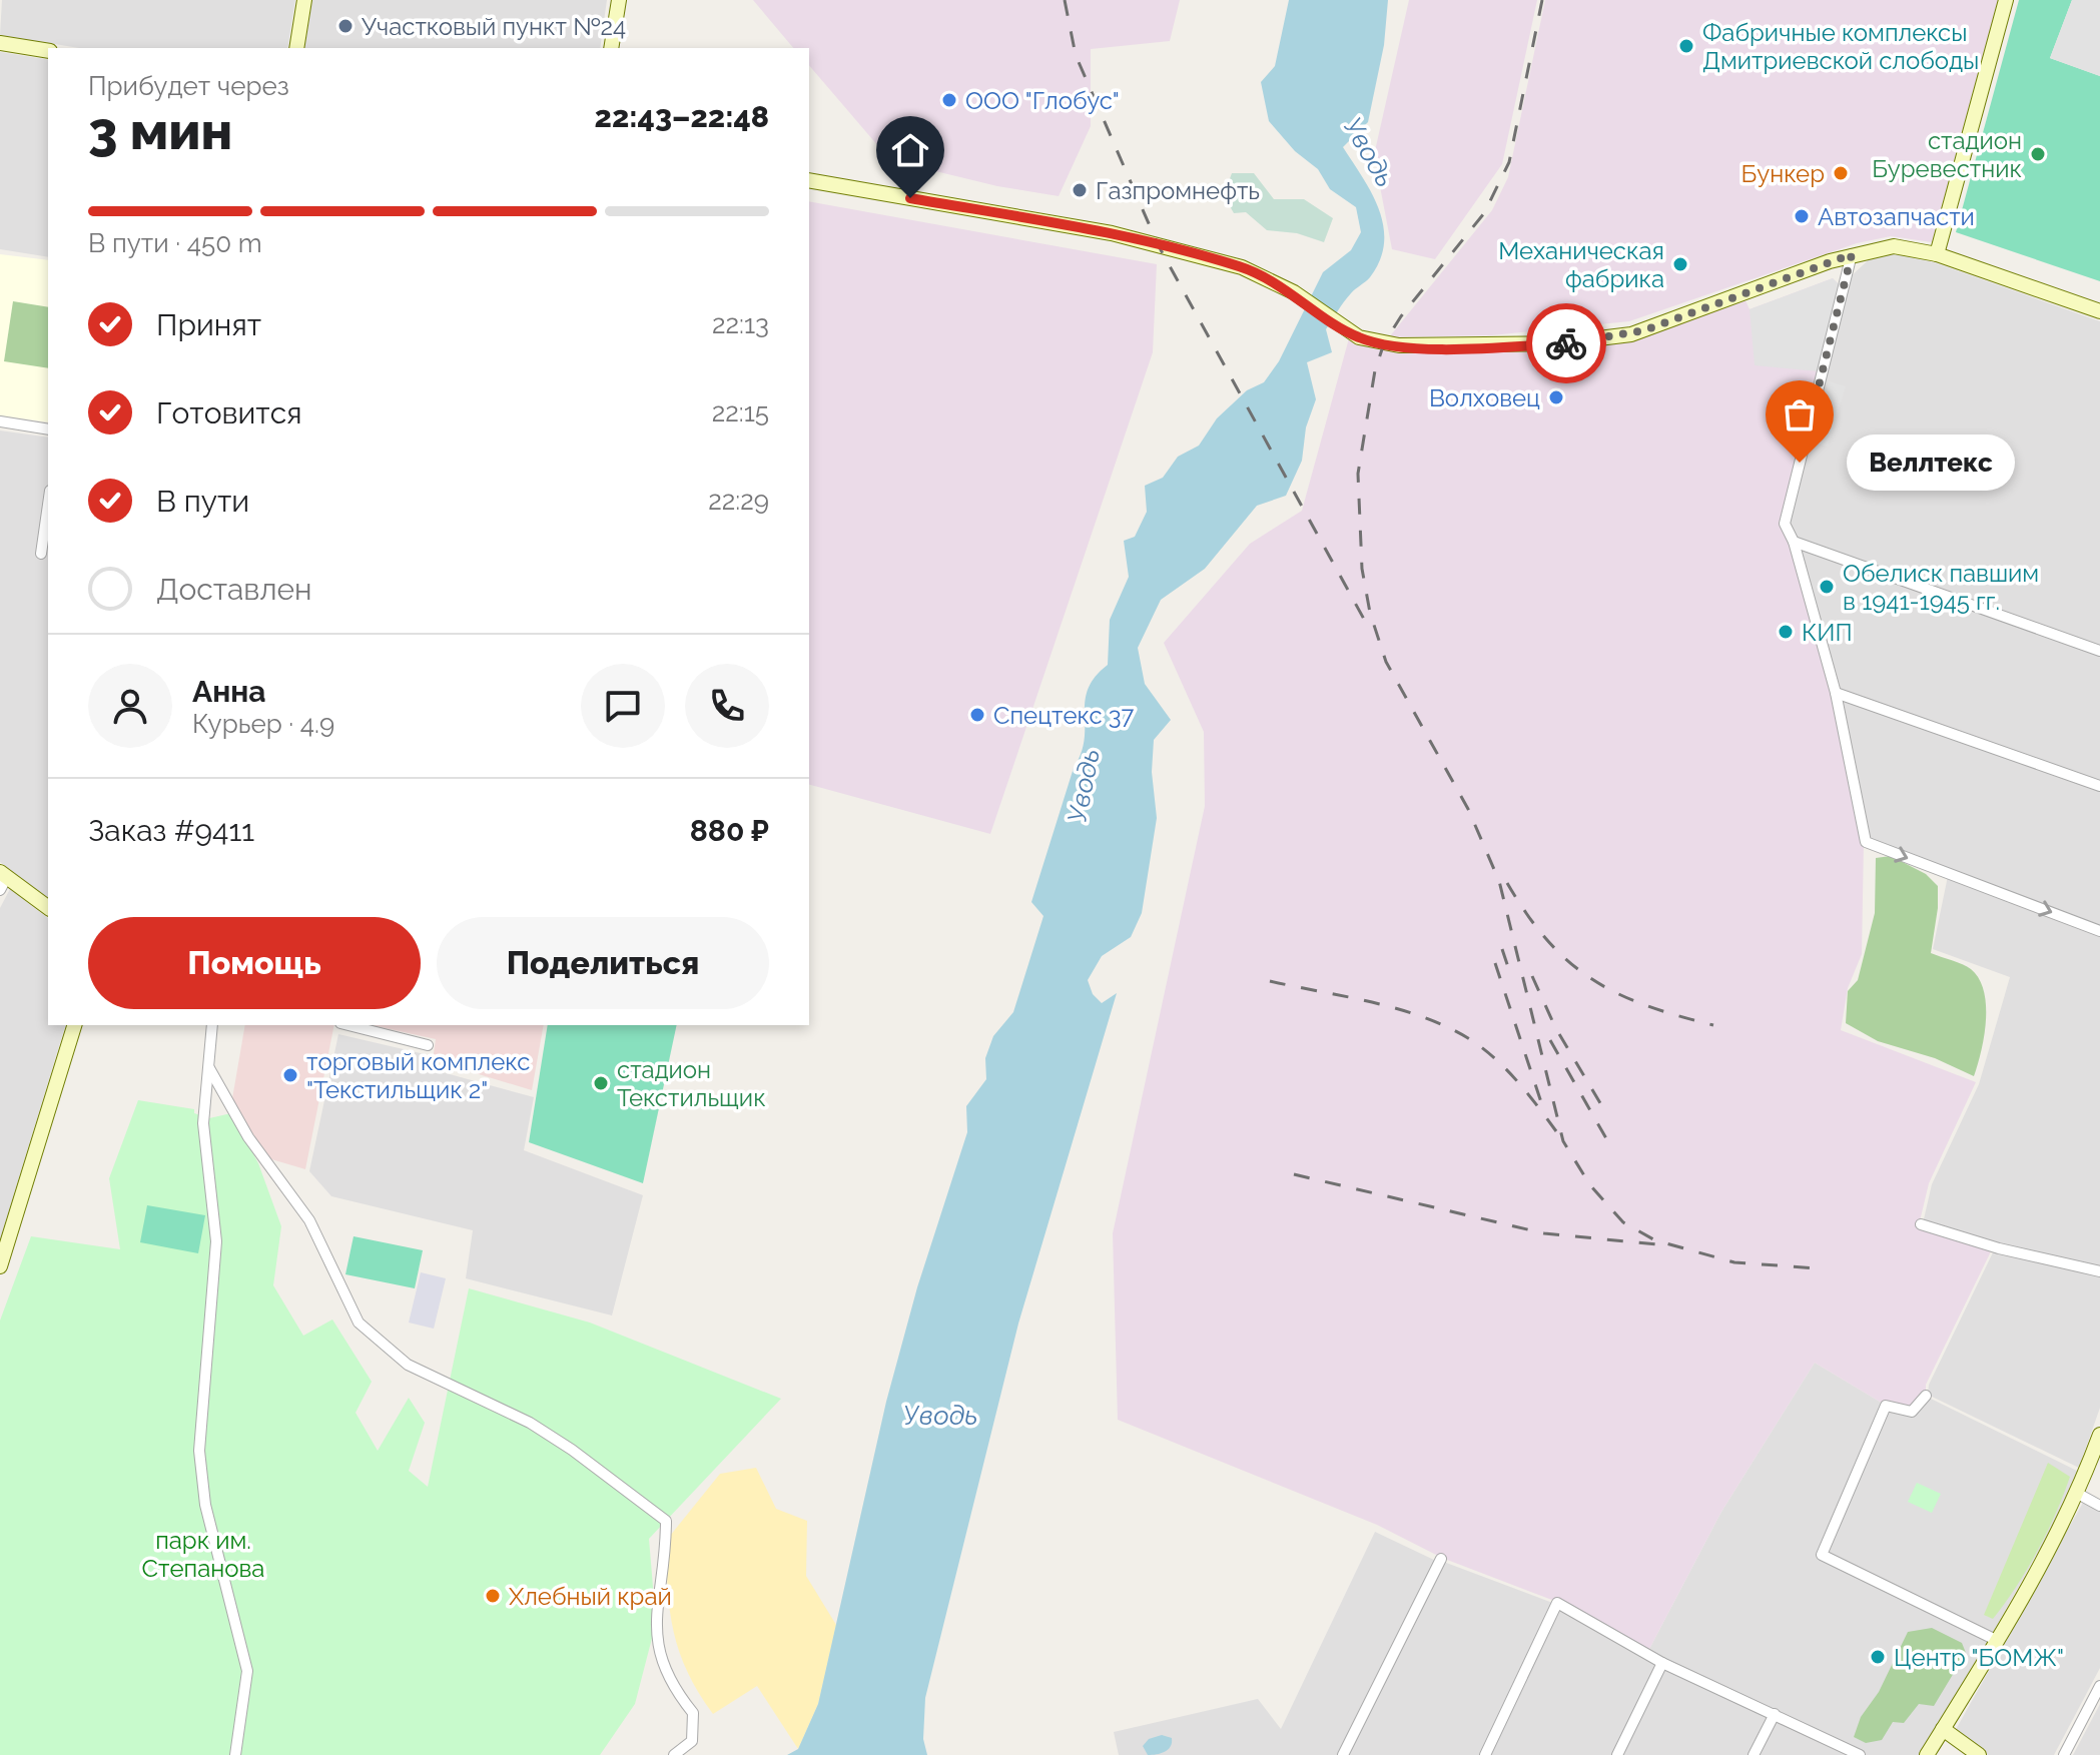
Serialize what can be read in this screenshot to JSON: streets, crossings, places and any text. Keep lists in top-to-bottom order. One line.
{"water":["Уводь"],"parks":["парк им. Степанова"],"places":["Участковый пункт №24","Фабричные комплексы Дмитриевской слободы","ООО \"Глобус\"","стадион Буревестник","Бункер","Газпромнефть","Автозапчасти","Механическая фабрика","Волховец","Веллтекс","Обелиск павшим в 1941-1945 гг.","КИП","Спецтекс 37","торговый комплекс \"Текстильщик 2\"","стадион Текстильщик","Хлебный край","Центр \"БОМЖ\""],"page":{"heading":["3 мин","Прибудет через","22:43–22:48"],"panel":["Анна","Курьер · 4.9","Заказ #9411","880 ₽"],"bar":"В пути · 450 m","list":[["Принят","22:13"],["Готовится","22:15"],["В пути","22:29"],"Доставлен"],"bubble":"Веллтекс","buttons":["Помощь","Поделиться"]}}
